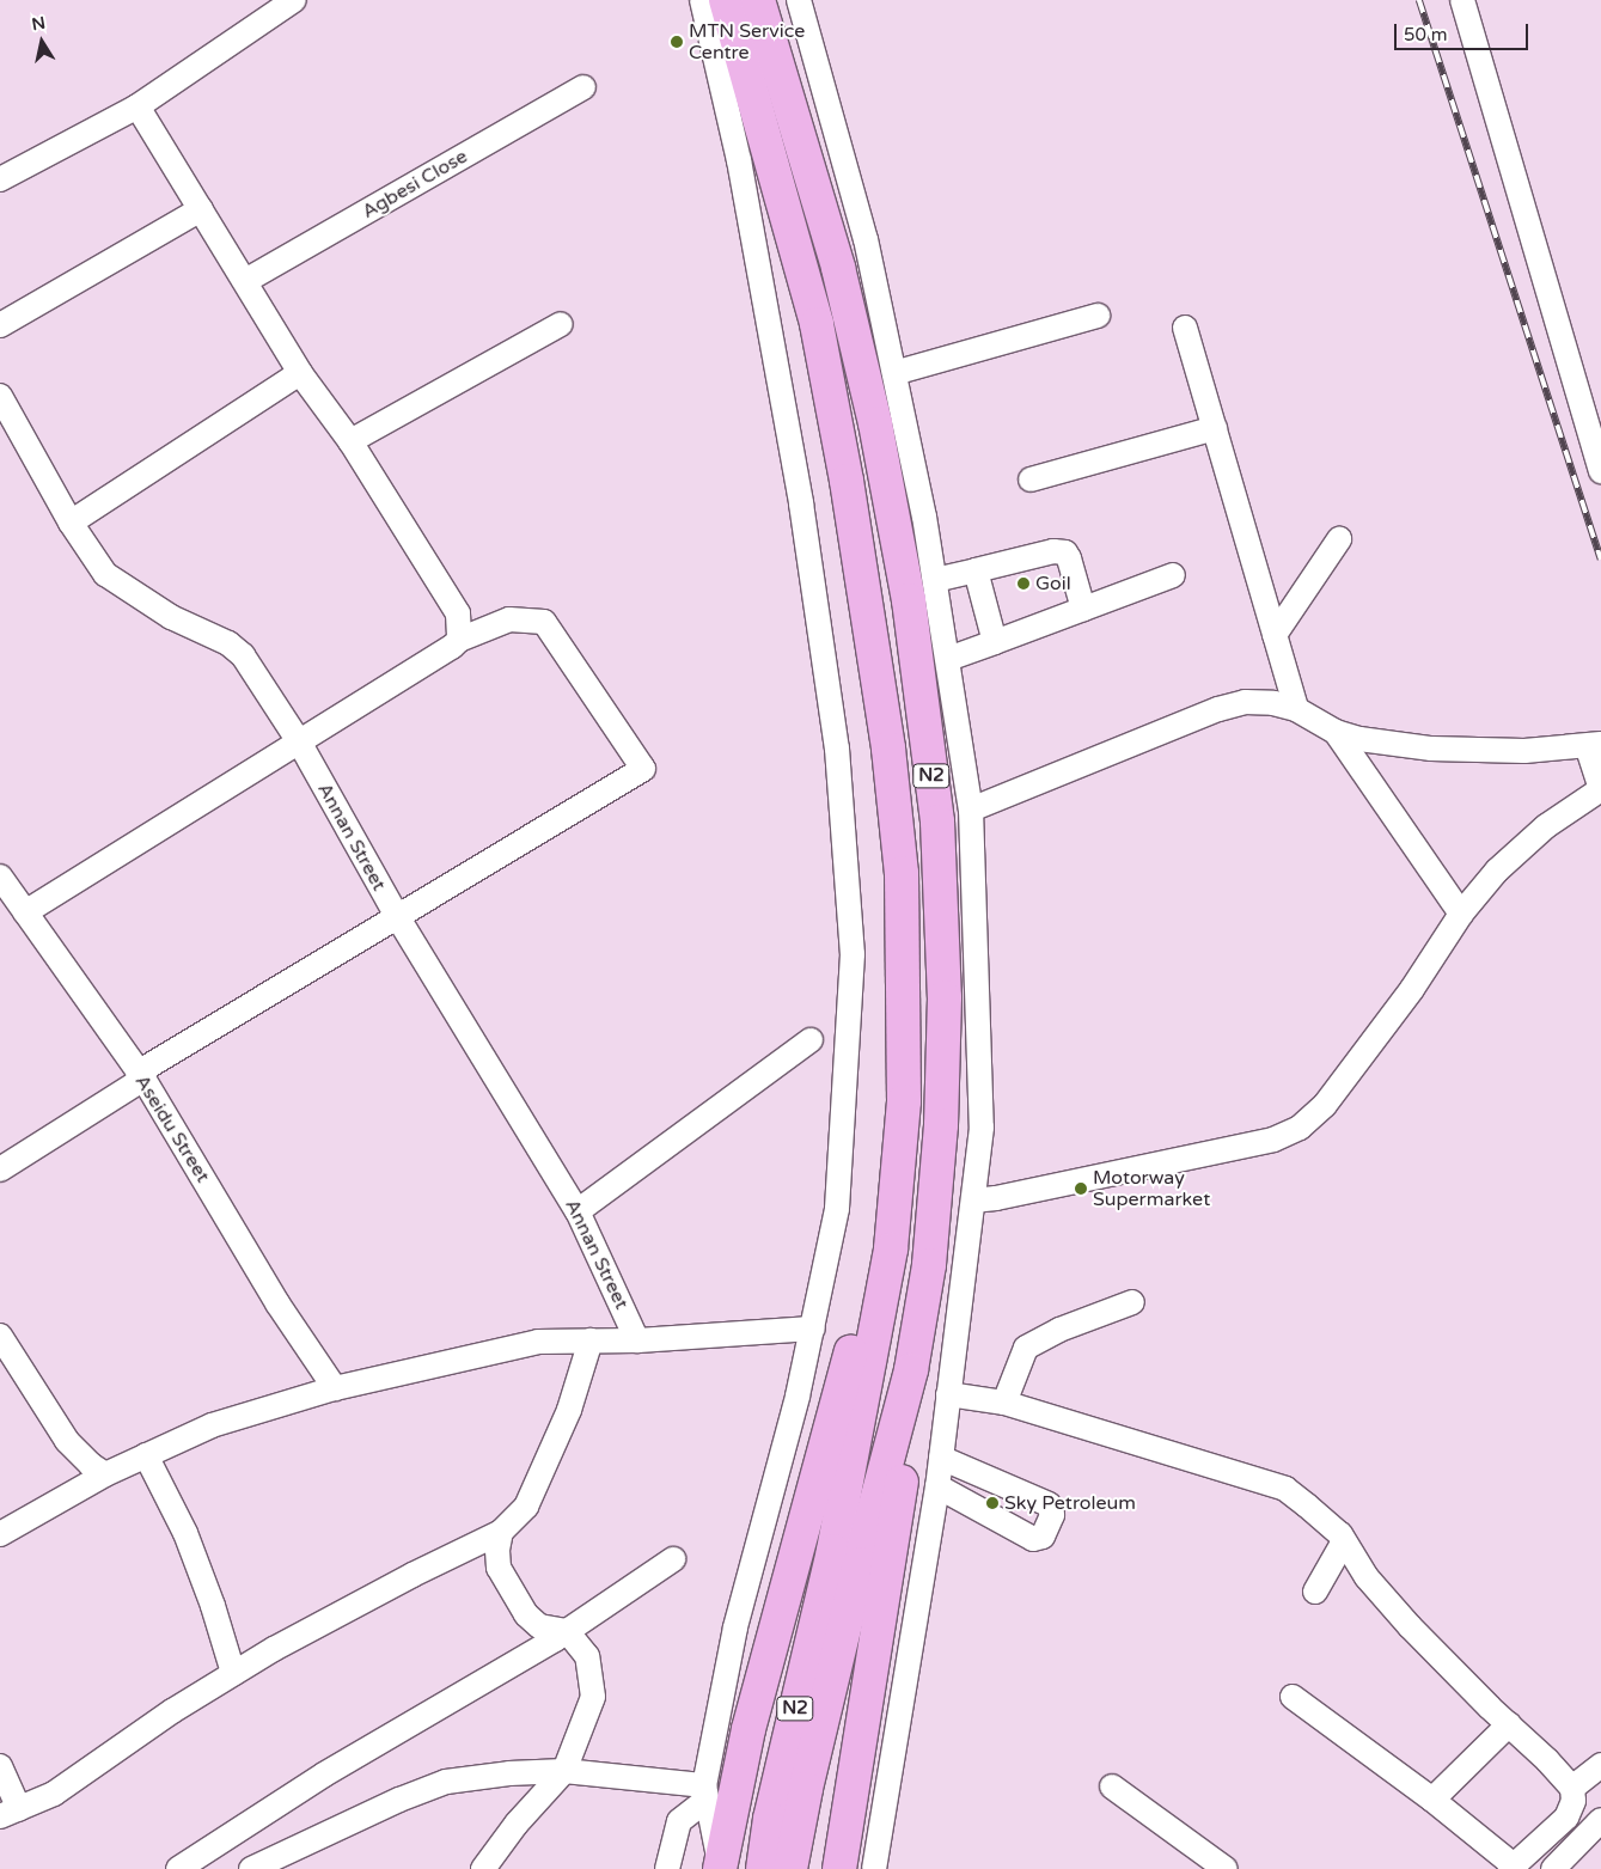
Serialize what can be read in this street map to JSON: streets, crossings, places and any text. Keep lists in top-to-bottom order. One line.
{"streets":{"highway":["N2"],"street":["Agbesi Close","Annan Street","Aseidu Street"]},"places":["MTN Service Centre","Goil","Motorway Supermarket","Sky Petroleum"],"scale_bar":"50 m","north":"top"}
